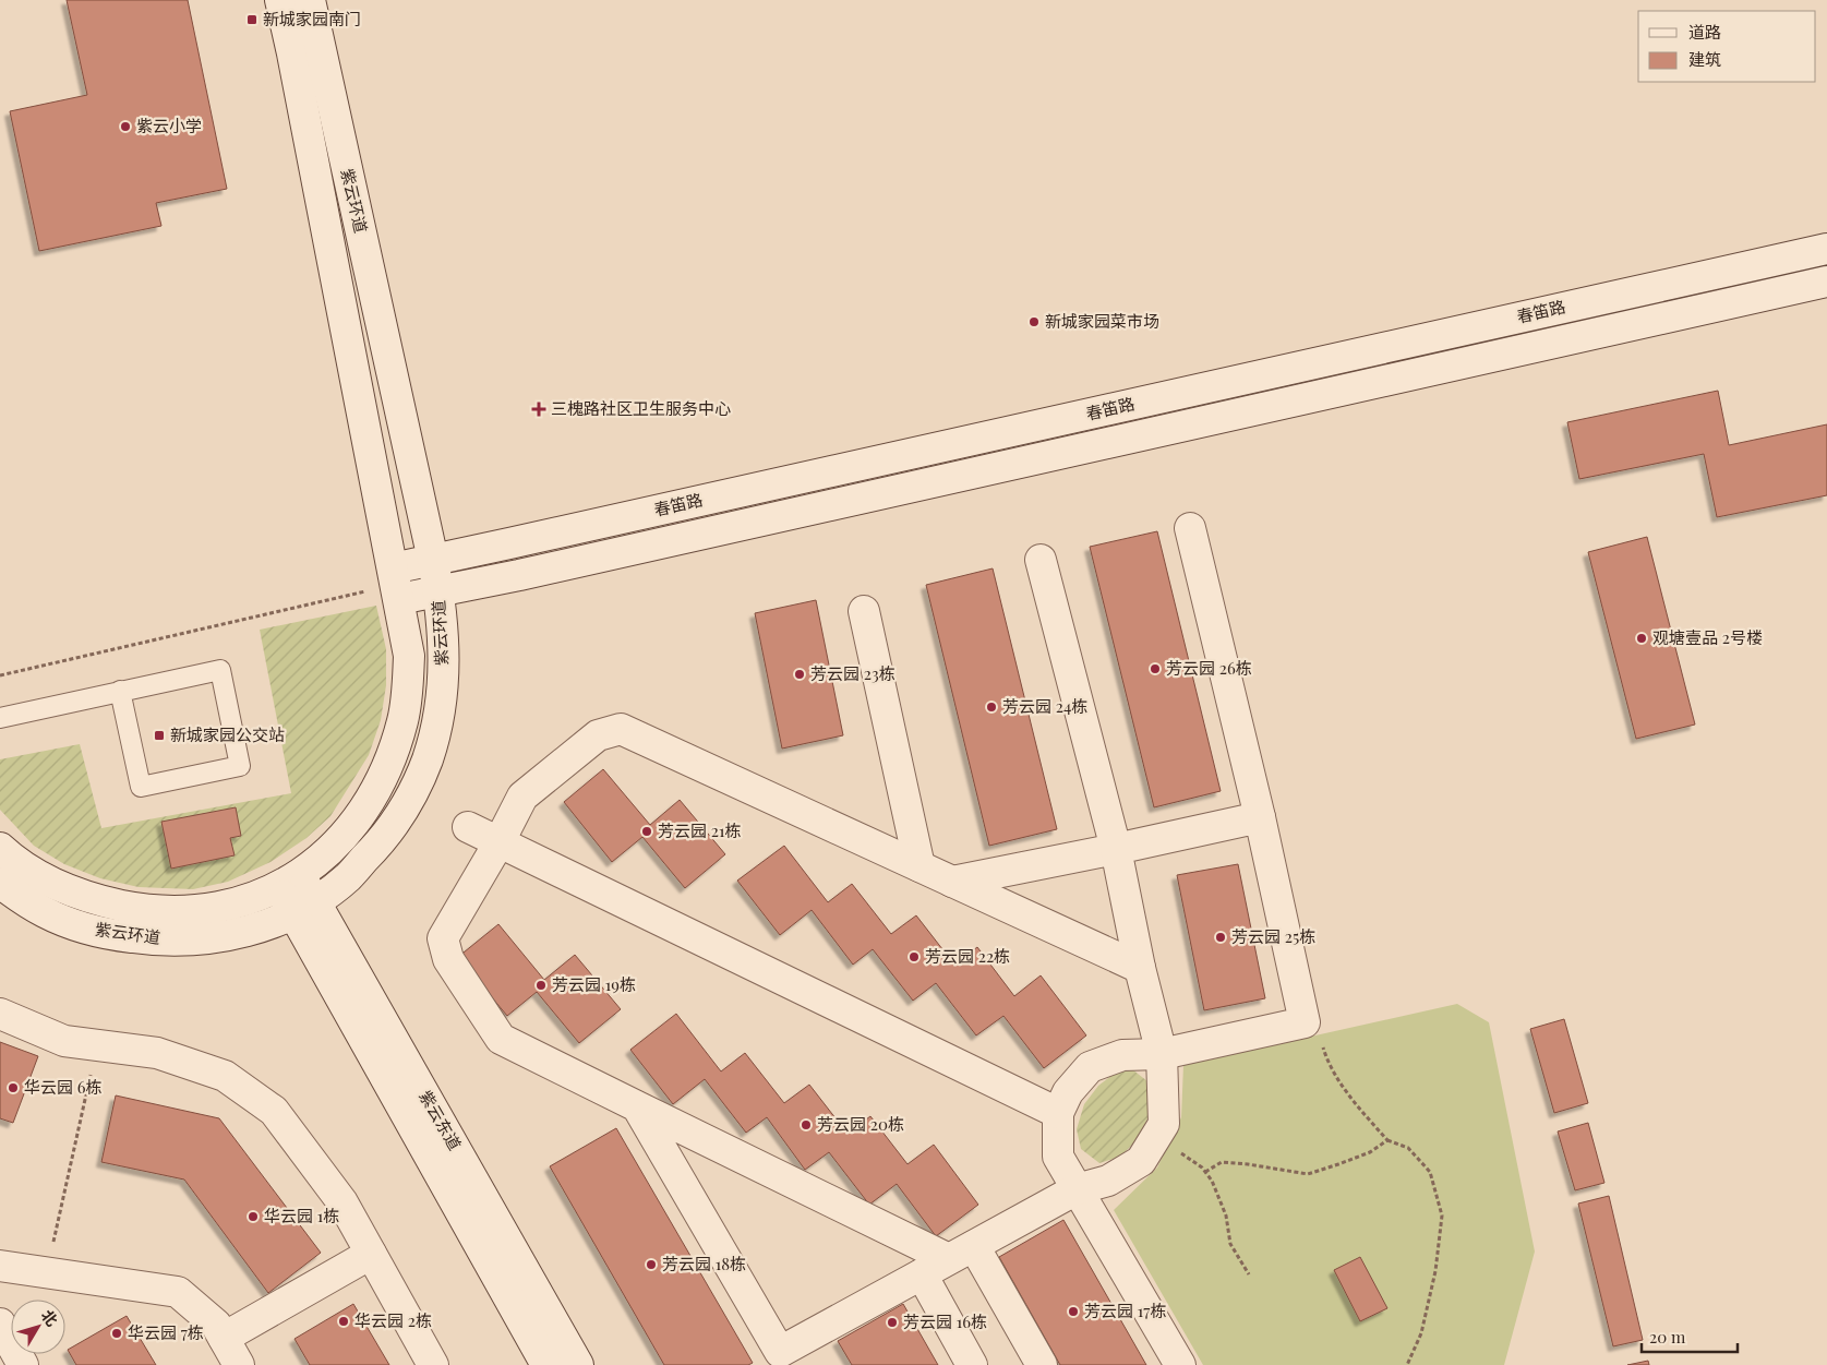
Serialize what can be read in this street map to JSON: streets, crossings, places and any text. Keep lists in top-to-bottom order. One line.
{"streets":{"street":["紫云环道","春笛路","紫云东道"]},"crossings":[["紫云环道","春笛路"],["紫云环道","紫云东道"]],"places":{"transit":["新城家园南门","新城家园公交站"],"other":["紫云小学","新城家园菜市场","观塘壹品 2号楼","芳云园 26栋","芳云园 23栋","芳云园 24栋","芳云园 21栋","芳云园 25栋","芳云园 22栋","芳云园 19栋","华云园 6栋","芳云园 20栋","华云园 1栋","芳云园 18栋","芳云园 17栋","华云园 2栋","芳云园 16栋","华云园 7栋"],"health":["三槐路社区卫生服务中心"]},"legend":["道路","建筑"],"scale_bar":"20 m","north":"top right"}
